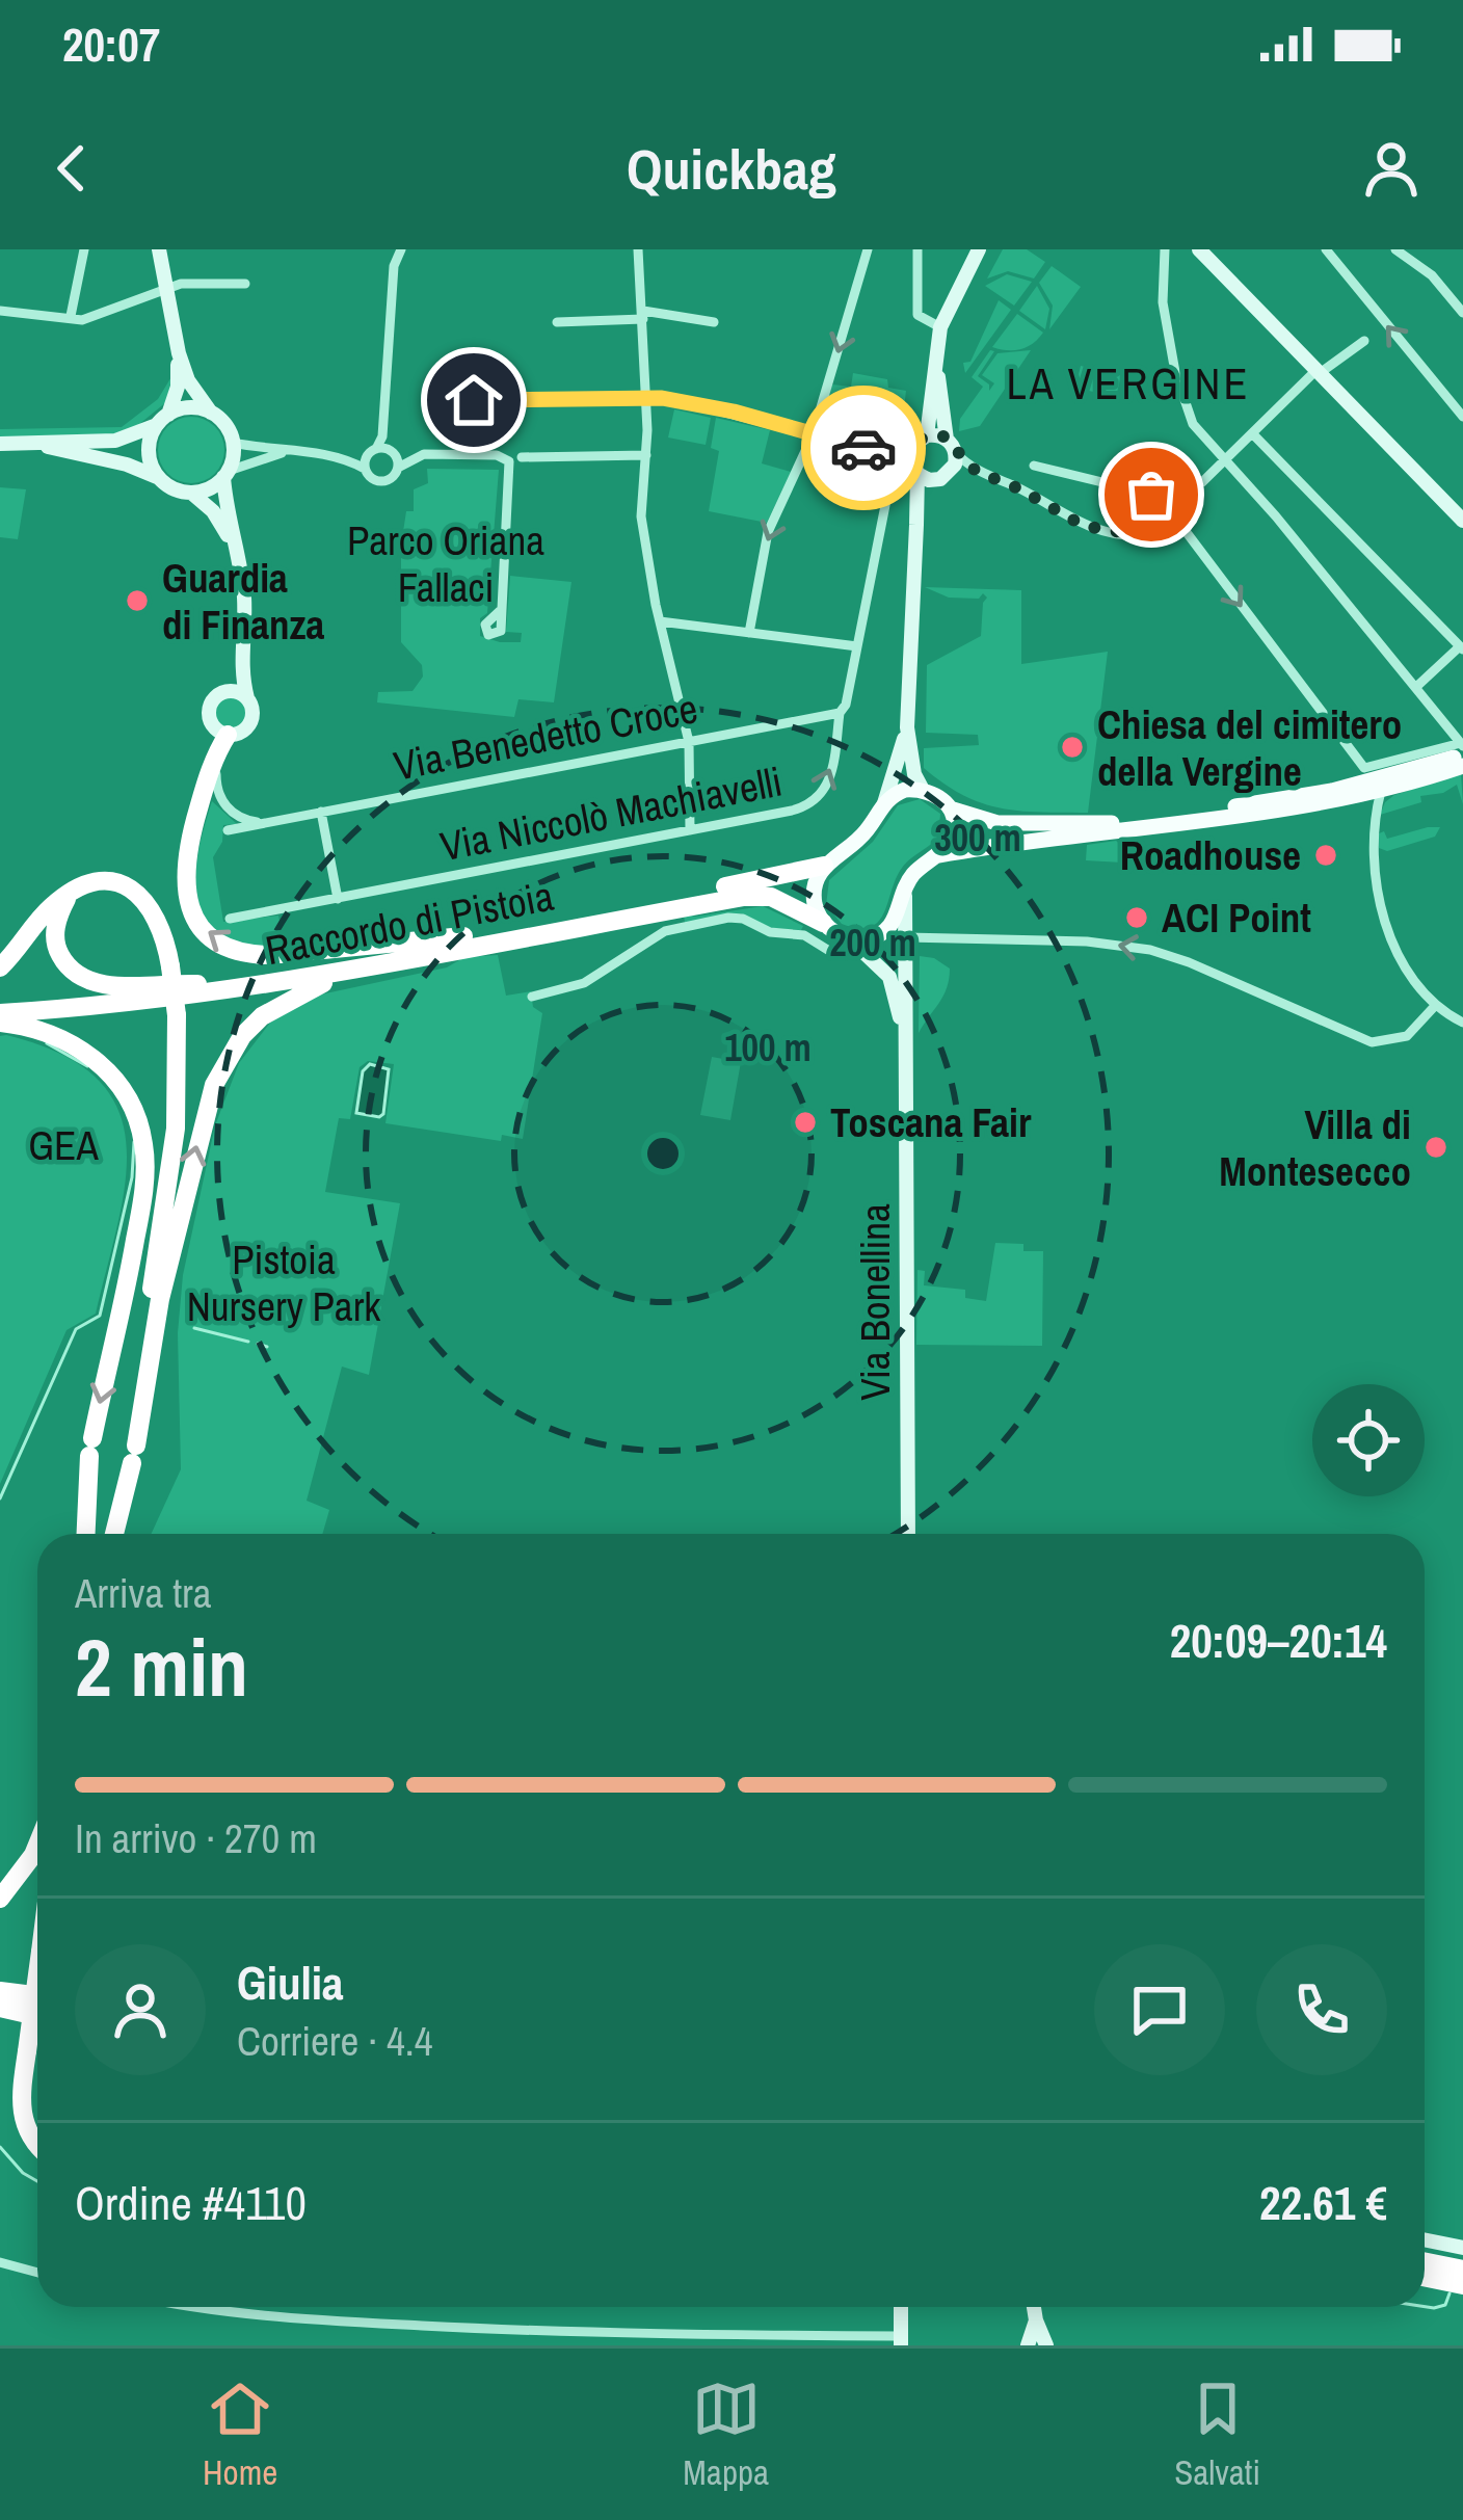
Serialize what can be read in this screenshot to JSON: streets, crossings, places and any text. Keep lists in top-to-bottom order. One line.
{"streets":{"highway":["Raccordo di Pistoia"],"main road":["Via Bonellina"],"street":["Via Benedetto Croce","Via Niccolò Machiavelli"]},"crossings":[["Via Benedetto Croce","Via Niccolò Machiavelli"]],"districts":["LA VERGINE"],"parks":["Parco Oriana Fallaci","GEA","Pistoia Nursery Park"],"places":["Guardia di Finanza","Chiesa del cimitero della Vergine","Roadhouse","ACI Point","Toscana Fair","Villa di Montesecco"],"page":{"status":"20:07","header":"Quickbag","heading":["2 min","Arriva tra","20:09–20:14"],"panel":["Giulia","Corriere · 4.4","Ordine #4110","22.61 €"],"bar":"In arrivo · 270 m","tabs":["Home","Mappa","Salvati"]},"rings":["300 m","200 m","100 m"]}
